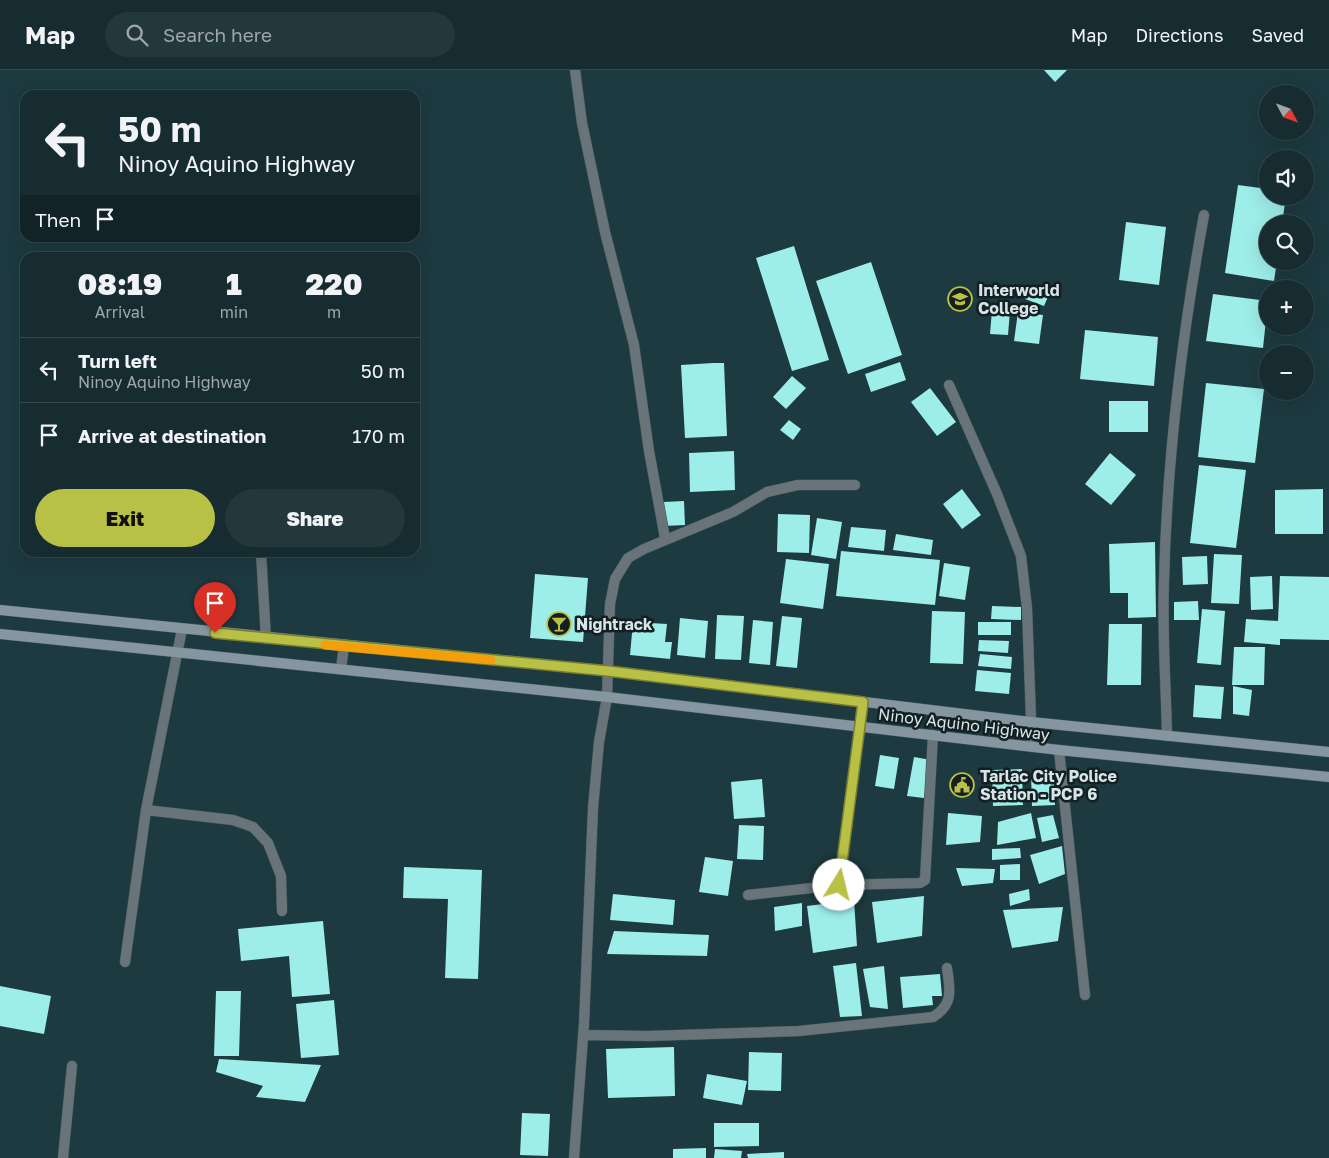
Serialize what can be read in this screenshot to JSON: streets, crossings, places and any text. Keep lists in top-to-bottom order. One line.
{"streets":{"main road":["Ninoy Aquino Highway"]},"places":{"school or university":["Interworld College"],"bar":["Nightrack"],"public building":["Tarlac City Police Station - PCP 6"]},"north":"bottom right","page":{"header":"Map","search":"Search here","nav":["Map","Directions","Saved"],"map_buttons":["+","−"],"turn":["50 m","Ninoy Aquino Highway"],"then":"Then","eta":["08:19","Arrival","1","min","220","m"],"list":[{"name":"Turn left","note":"Ninoy Aquino Highway","value":"50 m"},{"name":"Arrive at destination","value":"170 m"}],"buttons":["Exit","Share"]}}
